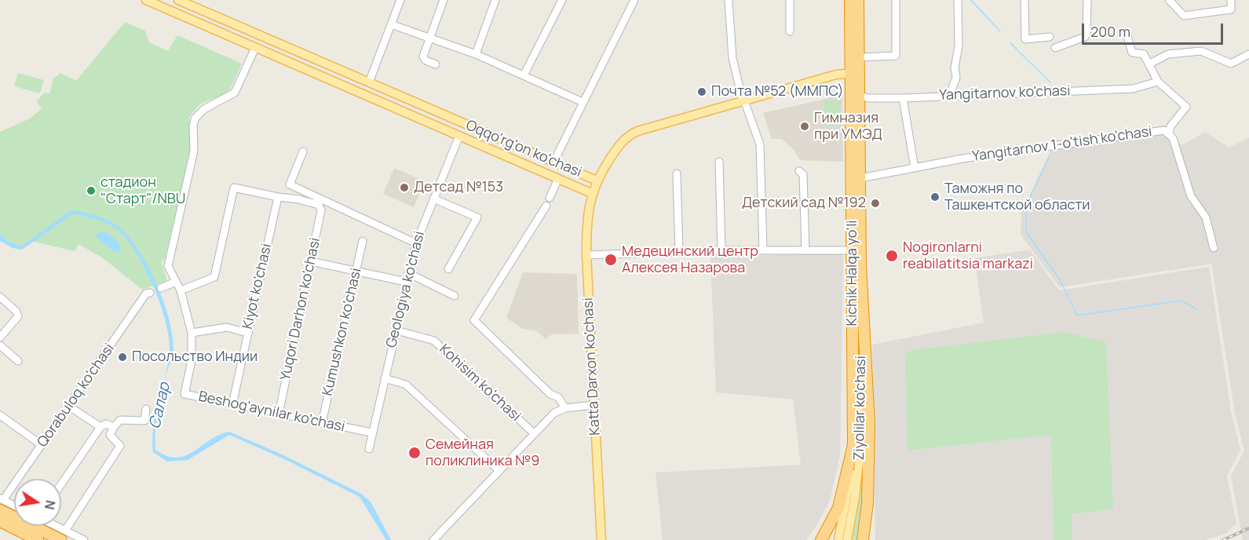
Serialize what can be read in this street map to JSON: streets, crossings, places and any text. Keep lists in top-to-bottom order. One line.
{"streets":{"highway":["Kichik Halqa yo'li"],"main road":["Oqqo'rg'on ko'chasi","Katta Darxon ko'chasi","Ziyolilar ko'chasi"],"street":["Yangitarnov ko'chasi","Yangitarnov 1-o'tish ko'chasi","Kiyot ko'chasi","Geologiya ko'chasi","Yuqori Darhon ko'chasi","Kumushkon ko'chasi","Kohisim ko'chasi","Qorabuloq ko'chasi","Beshog'aynilar ko'chasi"]},"crossings":[["Yangitarnov ko'chasi","Kichik Halqa yo'li"],["Yangitarnov 1-o'tish ko'chasi","Kichik Halqa yo'li"],["Oqqo'rg'on ko'chasi","Kichik Halqa yo'li"],["Oqqo'rg'on ko'chasi","Geologiya ko'chasi"],["Oqqo'rg'on ko'chasi","Katta Darxon ko'chasi"],["Oqqo'rg'on ko'chasi","Beshog'aynilar ko'chasi"],["Kichik Halqa yo'li","Ziyolilar ko'chasi"],["Kiyot ko'chasi","Yuqori Darhon ko'chasi"],["Kiyot ko'chasi","Beshog'aynilar ko'chasi"],["Geologiya ko'chasi","Kohisim ko'chasi"],["Geologiya ko'chasi","Beshog'aynilar ko'chasi"],["Yuqori Darhon ko'chasi","Beshog'aynilar ko'chasi"],["Kumushkon ko'chasi","Beshog'aynilar ko'chasi"]],"water":["Салар"],"places":["Почта №52 (ММПС)","Гимназия при УМЭД","Детсад №153","стадион \"Старт\"/NBU","Таможня по Ташкентской области","Детский сад №192","Nogironlarni reabilatitsia markazi","Медецинский центр Алексея Назарова","Посольство Индии","Семейная поликлиника №9"],"scale_bar":"200 m","north":"right"}
